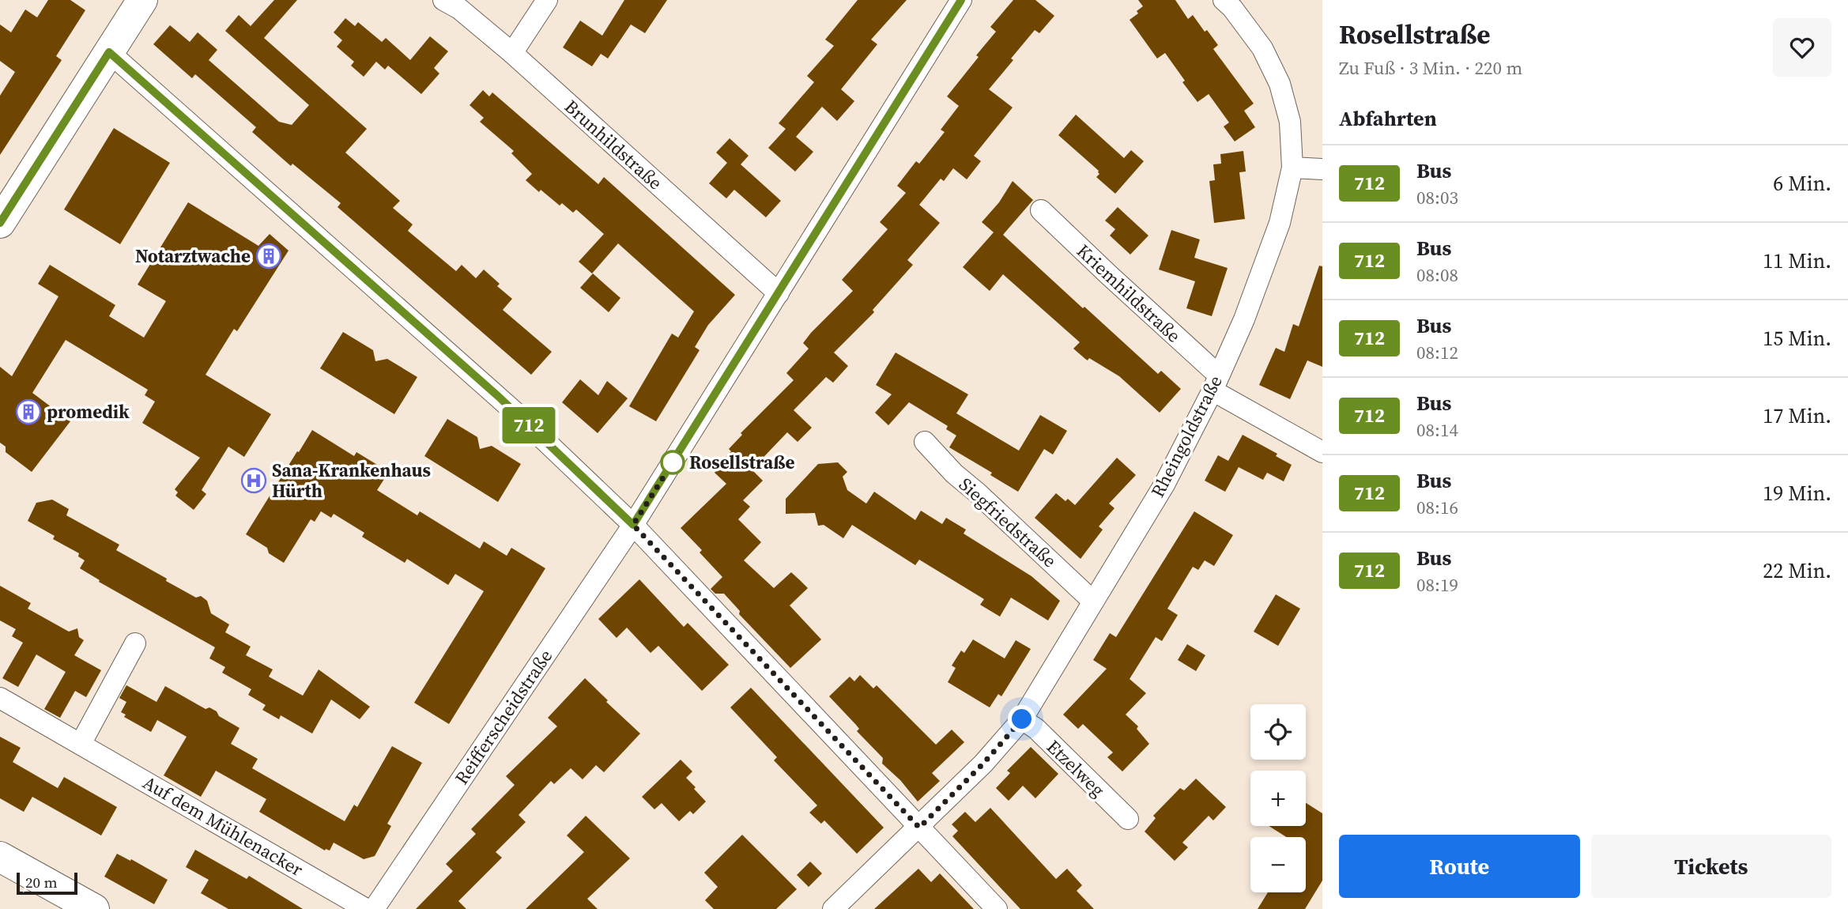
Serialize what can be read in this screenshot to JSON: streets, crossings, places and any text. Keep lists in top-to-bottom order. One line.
{"streets":{"street":["Brunhildstraße","Kriemhildstraße","Rheingoldstraße","Siegfriedstraße","Reifferscheidstraße","Etzelweg","Auf dem Mühlenacker"]},"crossings":[["Brunhildstraße","Reifferscheidstraße"],["Kriemhildstraße","Rheingoldstraße"],["Rheingoldstraße","Siegfriedstraße"],["Rheingoldstraße","Etzelweg"]],"places":{"building":["Notarztwache","promedik"],"other":["Rosellstraße"],"hospital":["Sana-Krankenhaus Hürth"]},"lines":["bus line 712"],"scale_bar":"20 m","page":{"on_map":"712","heading":[["Rosellstraße","Zu Fuß · 3 Min. · 220 m"],"Abfahrten"],"list":[{"mark":"712","name":"Bus","note":"08:03","value":"6 Min."},{"mark":"712","name":"Bus","note":"08:08","value":"11 Min."},{"mark":"712","name":"Bus","note":"08:12","value":"15 Min."},{"mark":"712","name":"Bus","note":"08:14","value":"17 Min."},{"mark":"712","name":"Bus","note":"08:16","value":"19 Min."},{"mark":"712","name":"Bus","note":"08:19","value":"22 Min."}],"map_buttons":["+","−"],"buttons":["Route","Tickets"],"scale":"20 m"}}
